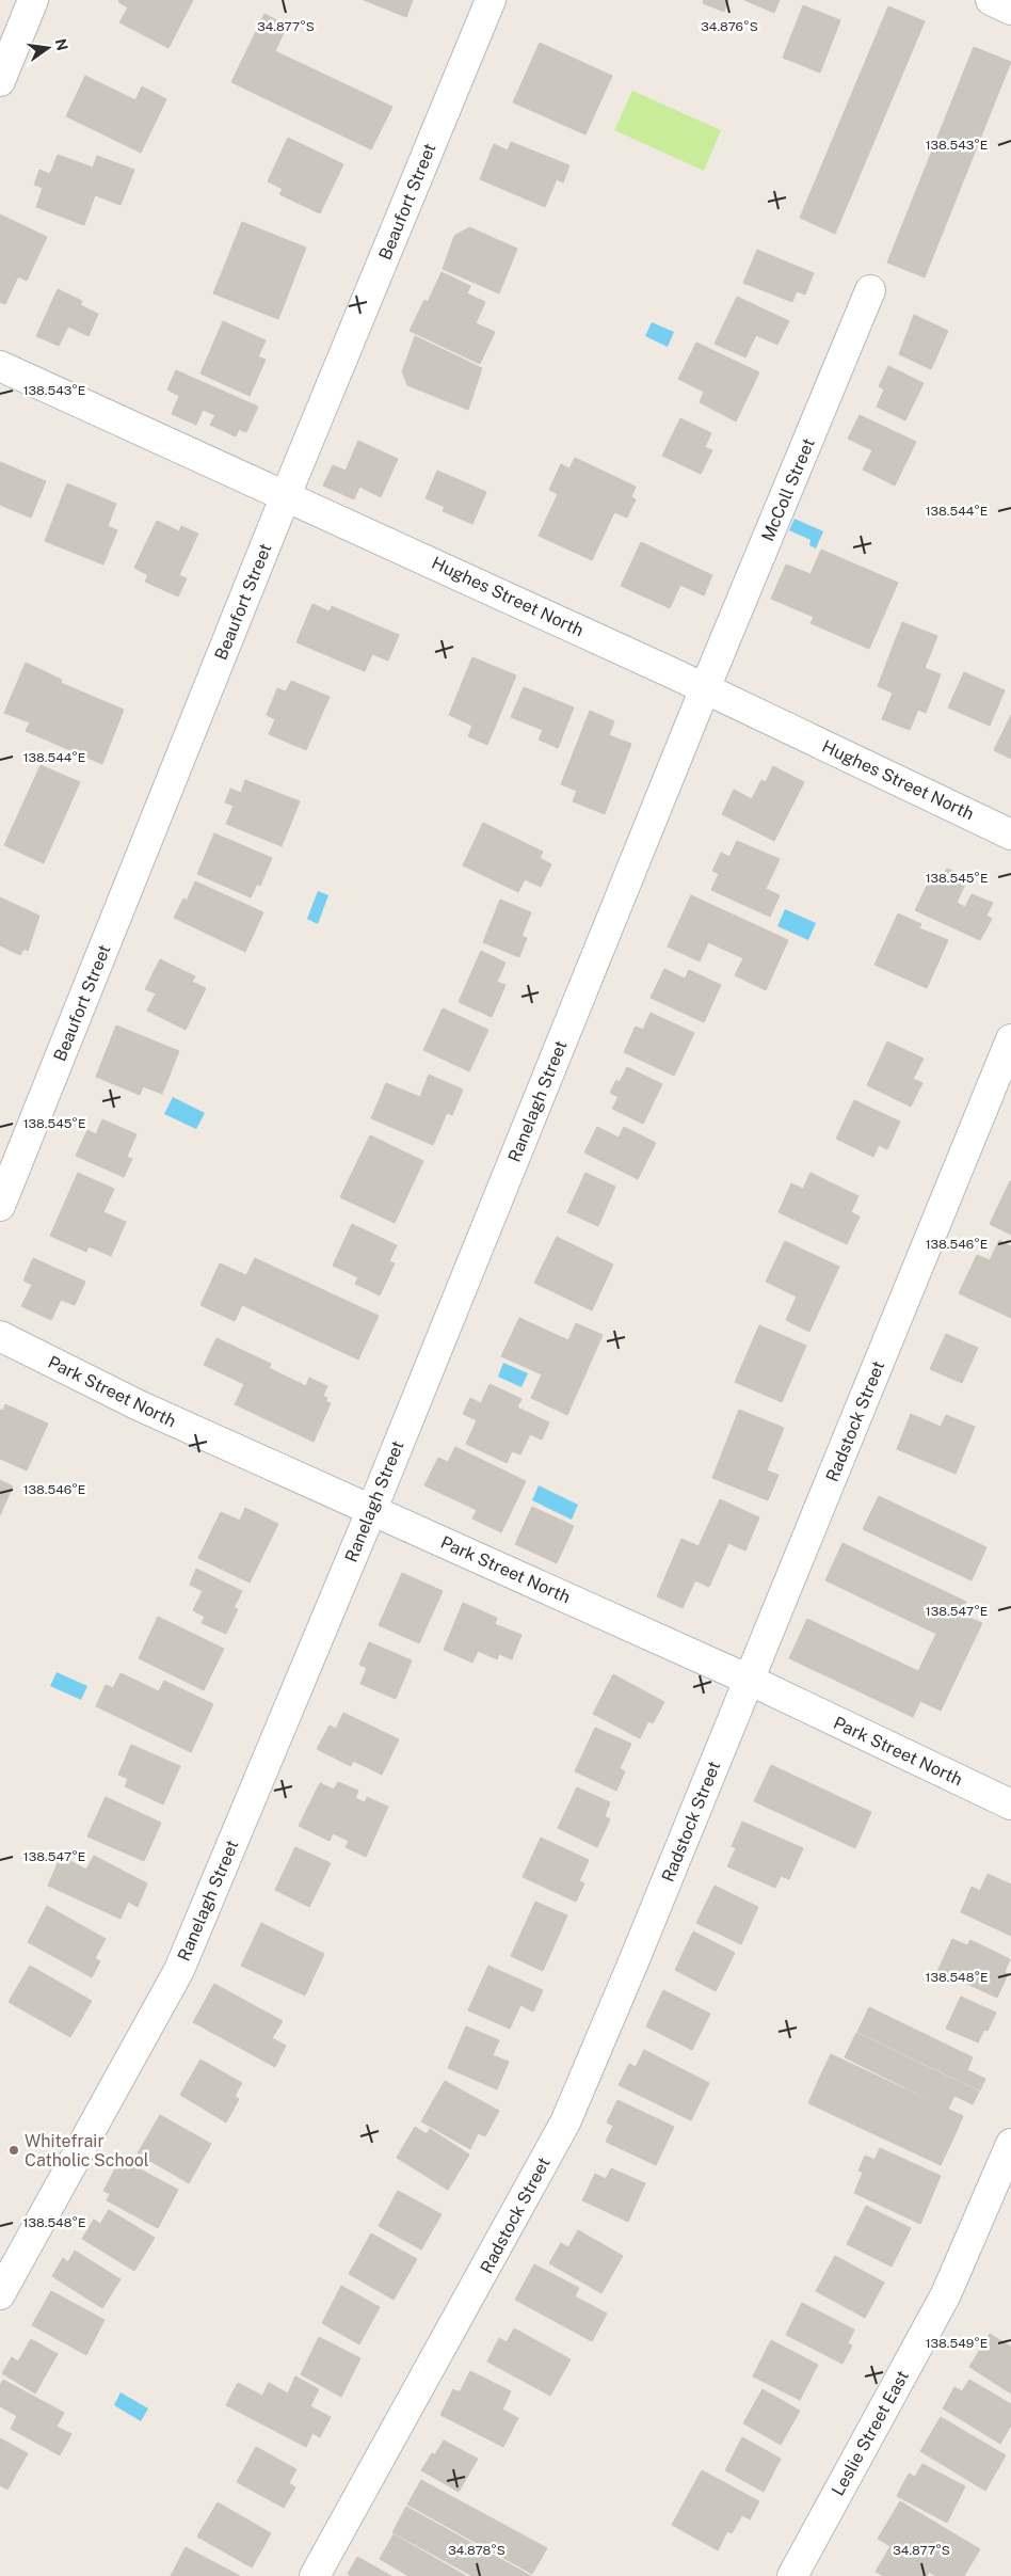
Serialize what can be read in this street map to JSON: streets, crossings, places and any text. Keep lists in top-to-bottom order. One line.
{"streets":{"street":["Beaufort Street","McColl Street","Hughes Street North","Ranelagh Street","Park Street North","Radstock Street","Leslie Street East"]},"crossings":[["Beaufort Street","Hughes Street North"],["McColl Street","Hughes Street North"],["McColl Street","Ranelagh Street"],["Hughes Street North","Ranelagh Street"],["Ranelagh Street","Park Street North"],["Park Street North","Radstock Street"]],"places":["Whitefrair Catholic School"],"north":"right","coordinates":["34.877°S","34.876°S","138.543°E","138.544°E","138.545°E","138.546°E","138.547°E","138.548°E","138.549°E","34.878°S"]}
